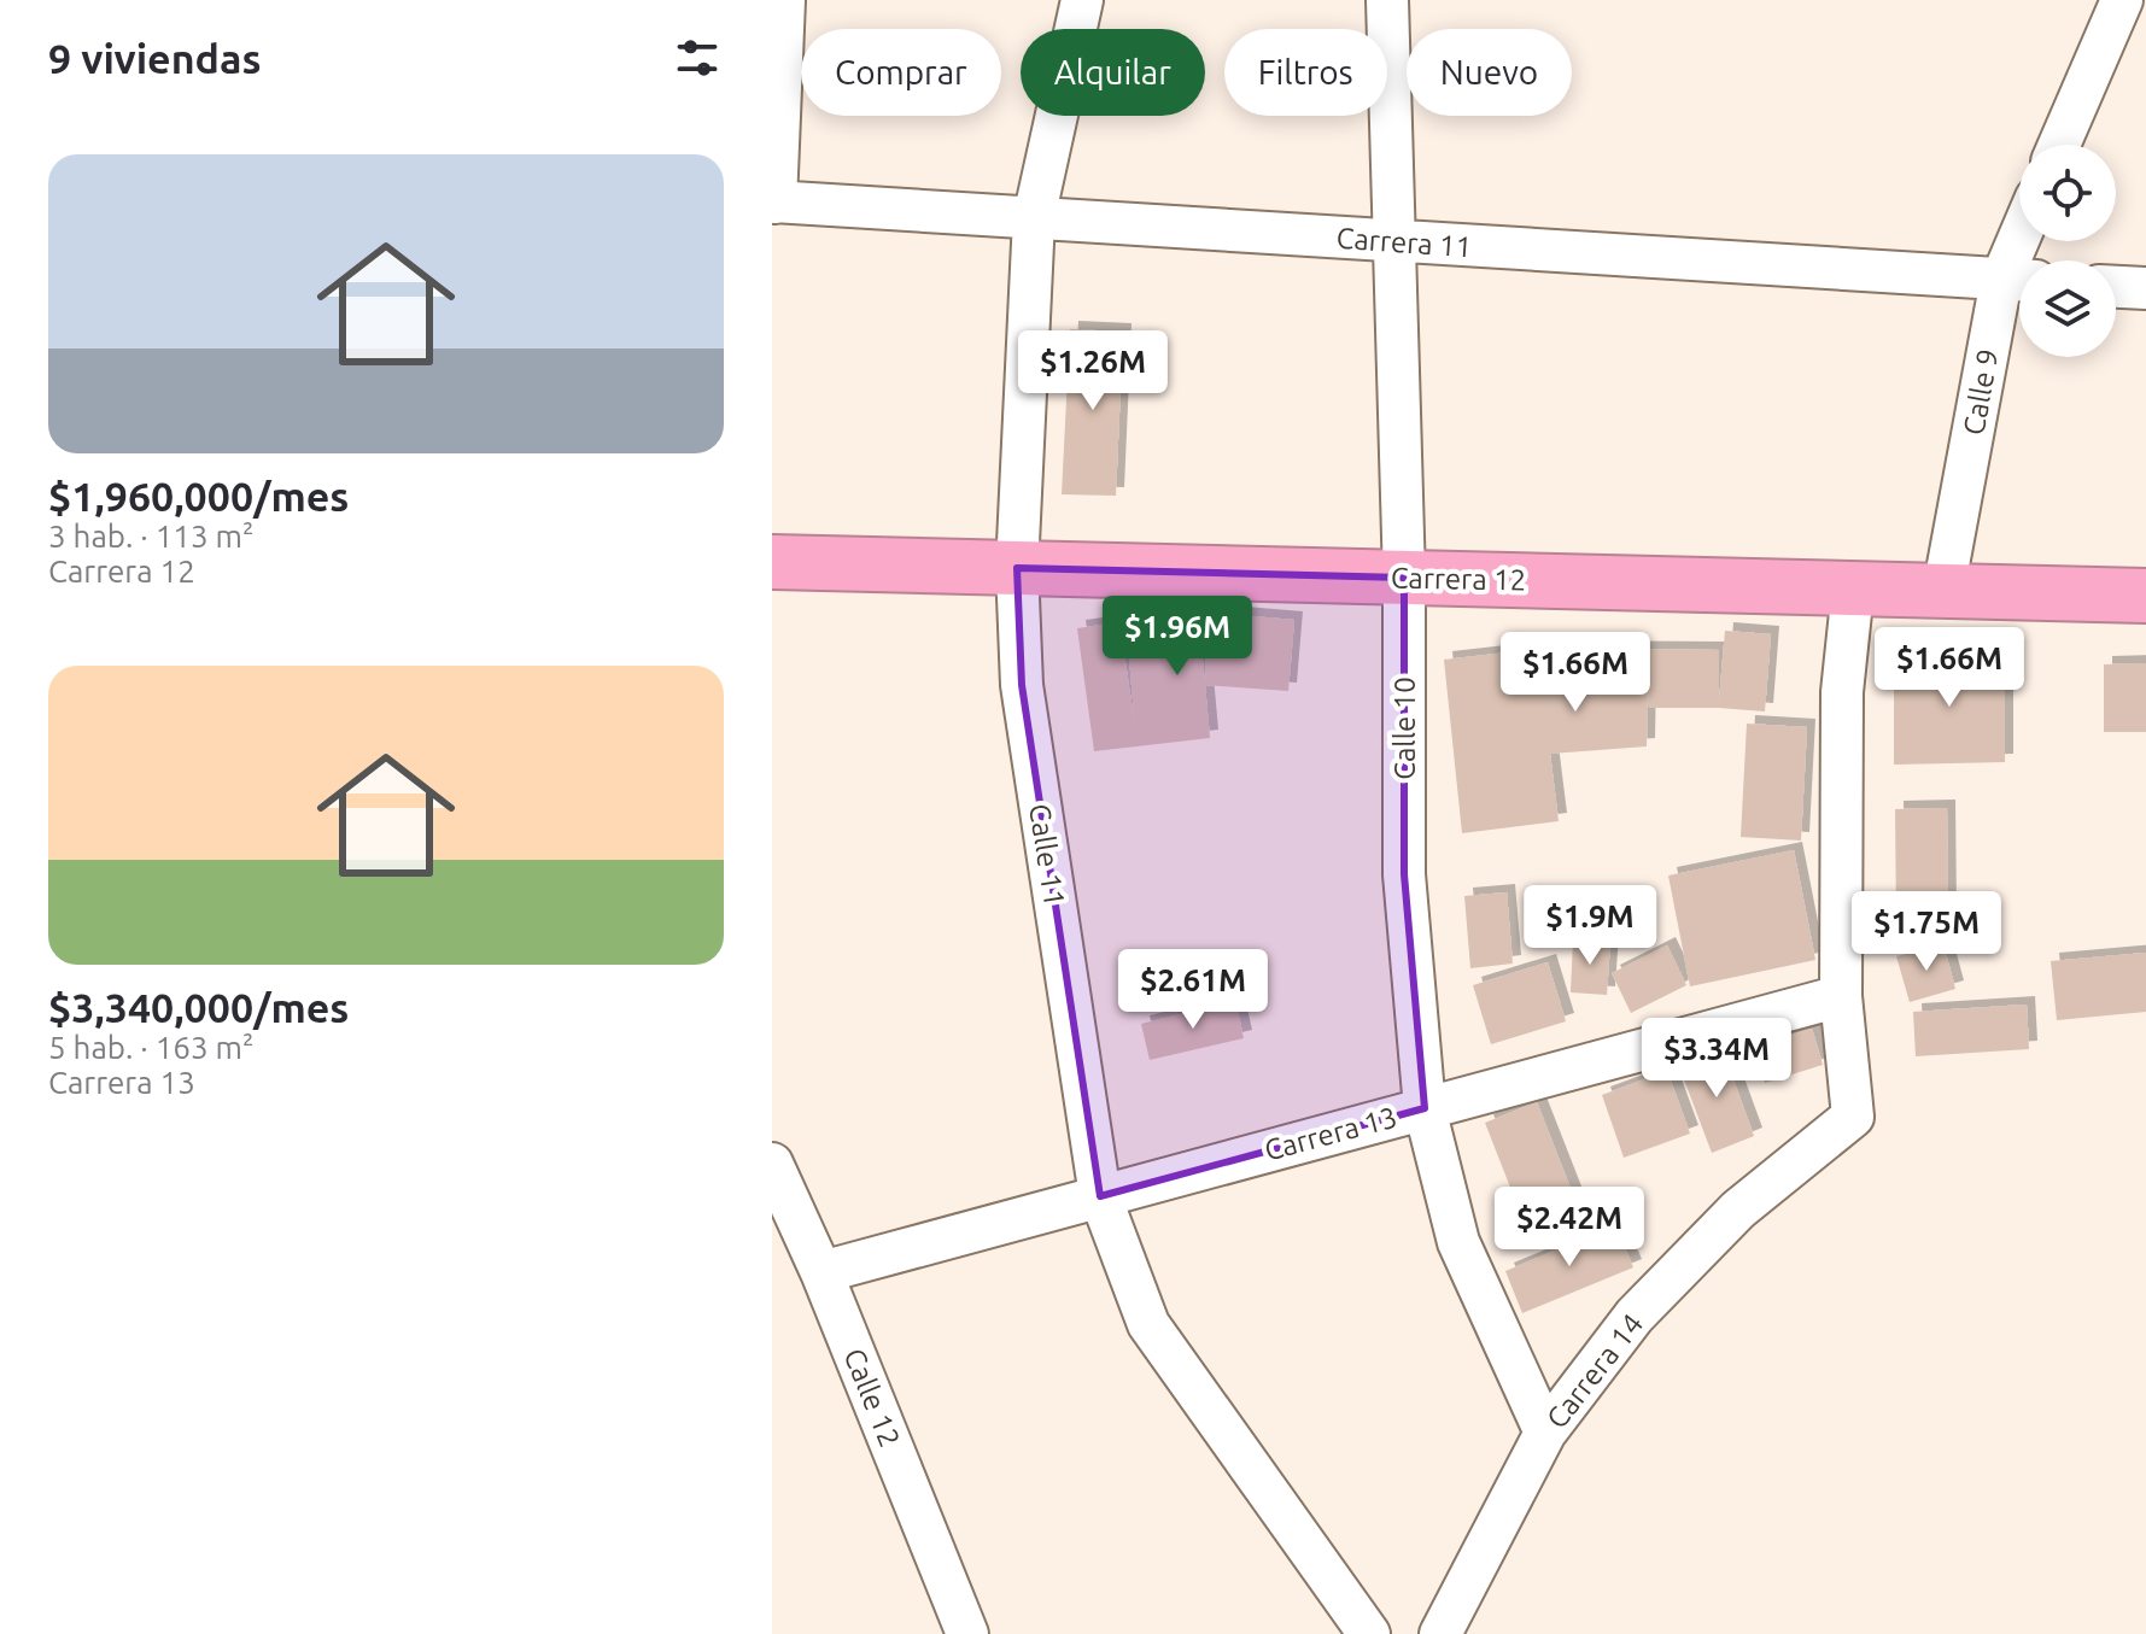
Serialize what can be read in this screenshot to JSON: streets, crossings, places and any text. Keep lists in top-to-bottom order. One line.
{"streets":{"highway":["Carrera 12"],"street":["Carrera 11","Calle 9","Calle 10","Calle 11","Carrera 13","Carrera 14","Calle 12"]},"crossings":[["Carrera 11","Calle 9"],["Carrera 11","Calle 10"],["Carrera 11","Calle 11"],["Calle 9","Carrera 12"],["Carrera 12","Calle 10"],["Carrera 12","Calle 11"],["Calle 10","Carrera 13"],["Calle 10","Carrera 14"],["Calle 11","Carrera 13"],["Carrera 13","Carrera 14"],["Carrera 13","Calle 12"]],"page":{"heading":"9 viviendas","chip":["Comprar","Alquilar","Filtros","Nuevo"],"list":[{"name":"$1,960,000/mes","note":"3 hab. · 113 m² · Carrera 12"},{"name":"$3,340,000/mes","note":"5 hab. · 163 m² · Carrera 13"}],"price":["$1.26M","$1.96M","$1.66M","$1.66M","$1.9M","$1.75M","$2.61M","$3.34M","$2.42M"]}}
